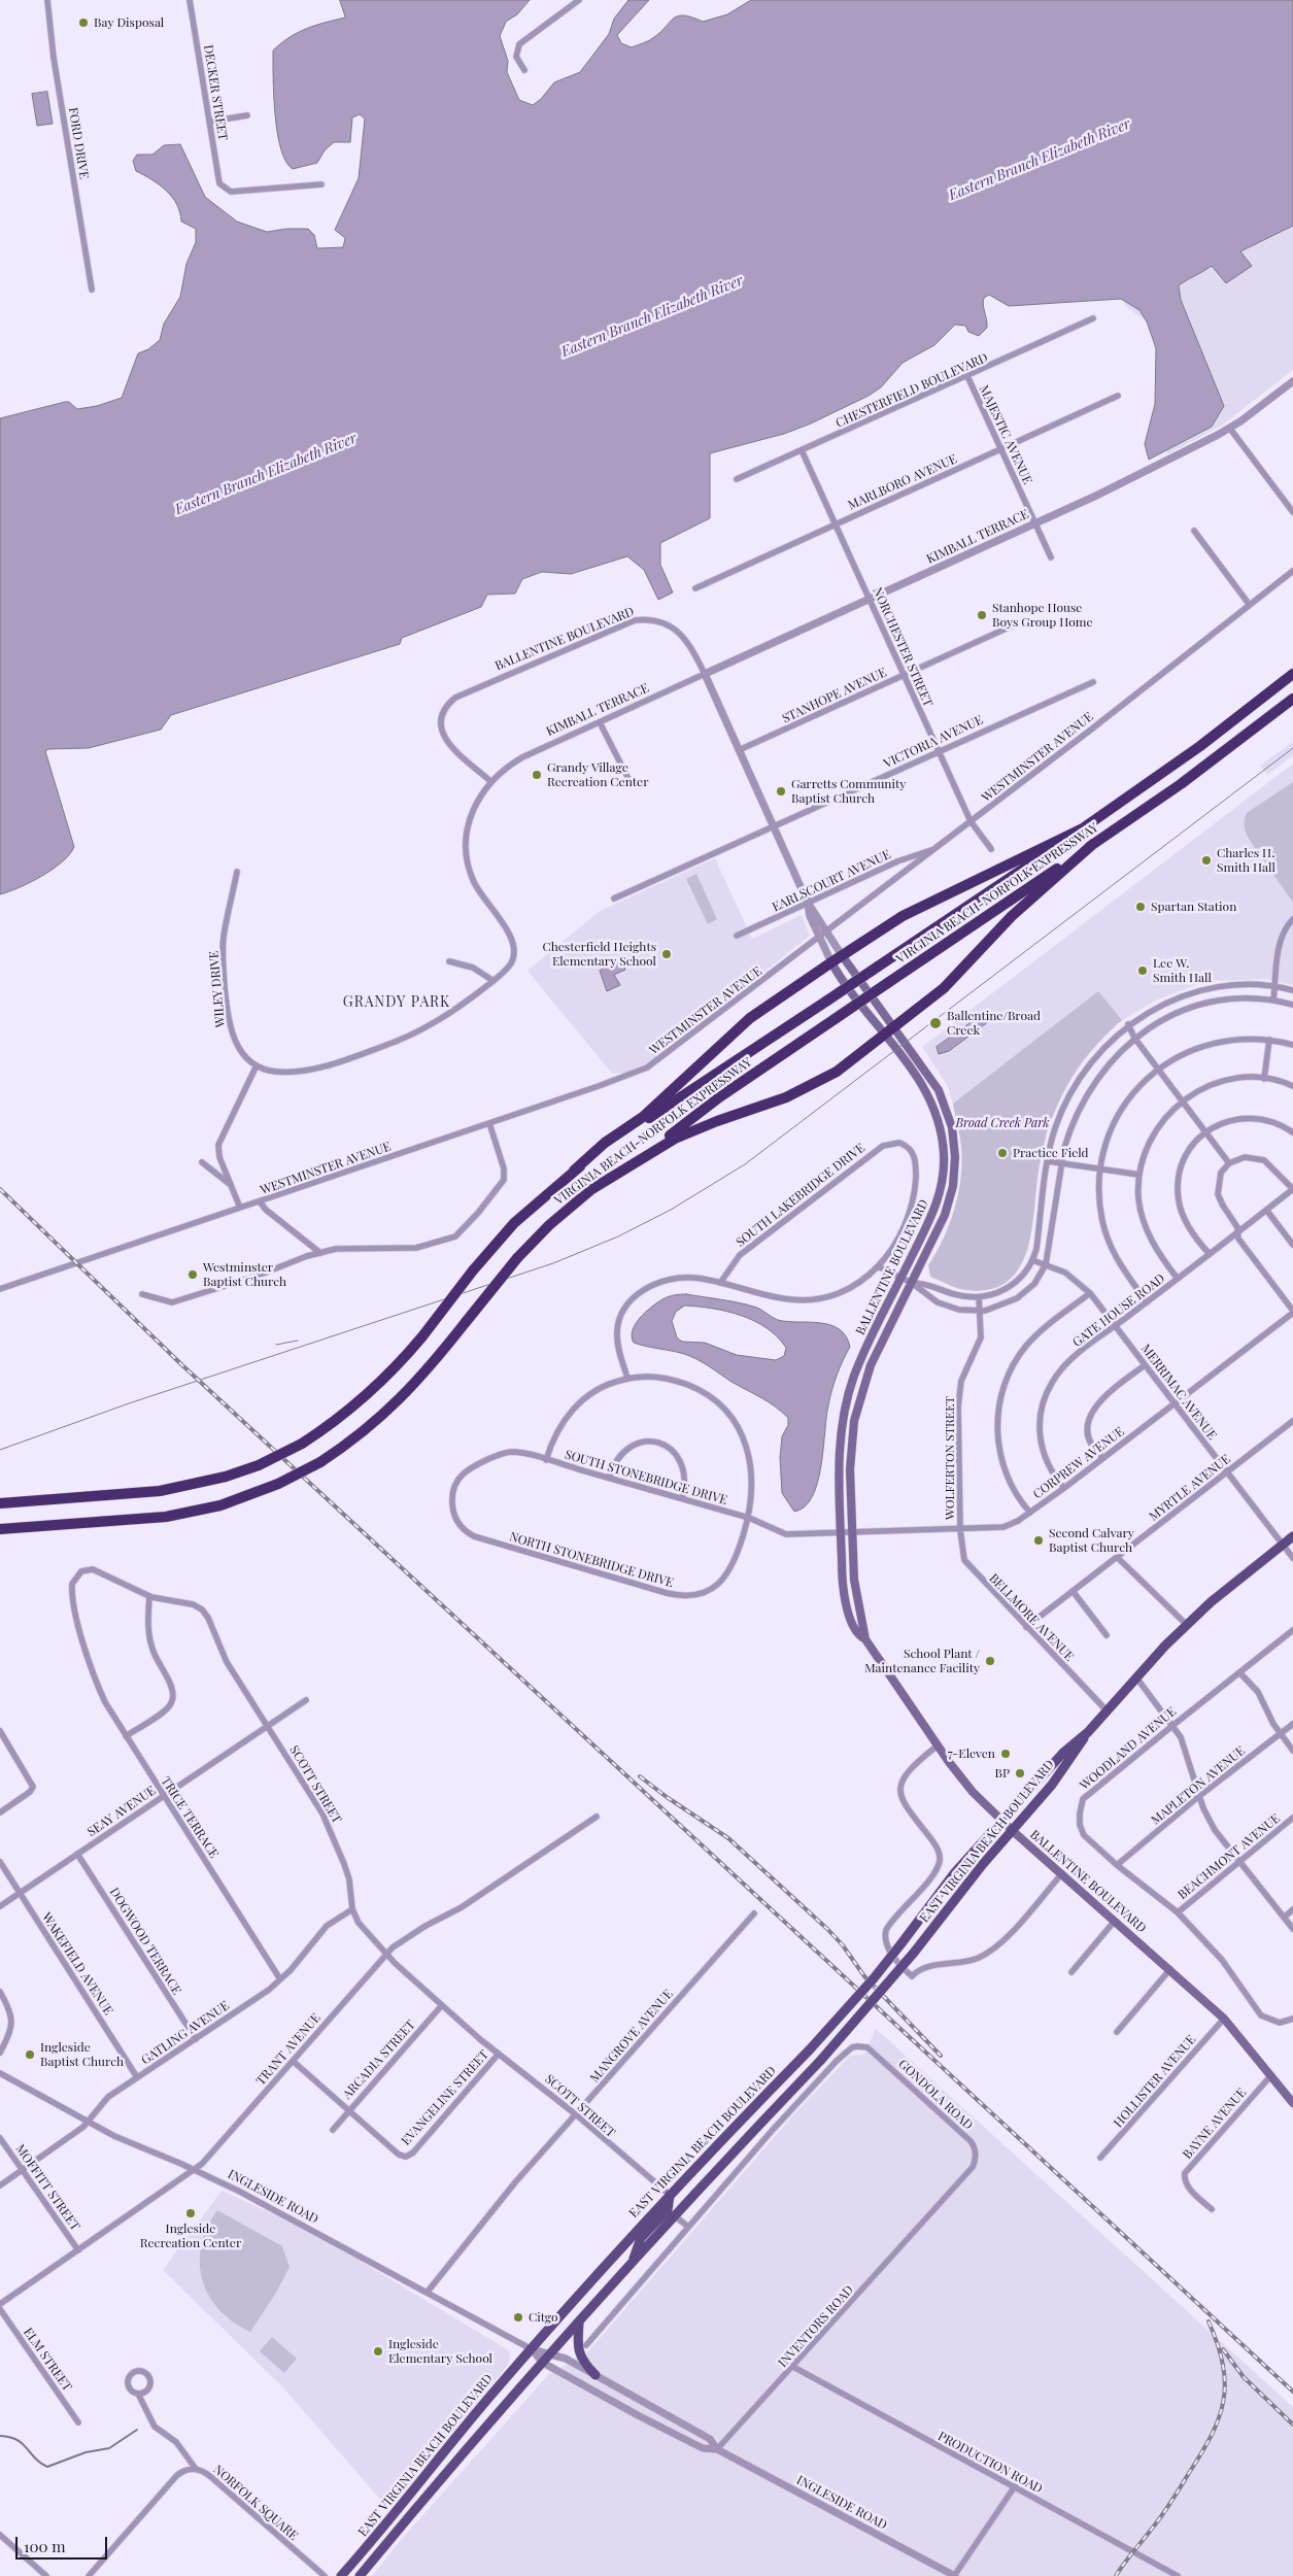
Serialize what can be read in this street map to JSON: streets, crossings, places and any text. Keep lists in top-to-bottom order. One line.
{"streets":{"highway":["VIRGINIA BEACH-NORFOLK EXPRESSWAY"],"main road":["BALLENTINE BOULEVARD","EAST VIRGINIA BEACH BOULEVARD"],"street":["DECKER STREET","FORD DRIVE","CHESTERFIELD BOULEVARD","MAJESTIC AVENUE","MARLBORO AVENUE","KIMBALL TERRACE","NORCHESTER STREET","STANHOPE AVENUE","VICTORIA AVENUE","WESTMINSTER AVENUE","EARLSCOURT AVENUE","WILEY DRIVE","SOUTH LAKEBRIDGE DRIVE","GATE HOUSE ROAD","MERRIMAC AVENUE","WOLFERTON STREET","CORPREW AVENUE","SOUTH STONEBRIDGE DRIVE","MYRTLE AVENUE","NORTH STONEBRIDGE DRIVE","BELLMORE AVENUE","WOODLAND AVENUE","SCOTT STREET","MAPLETON AVENUE","SEAY AVENUE","TRICE TERRACE","BEACHMONT AVENUE","DOGWOOD TERRACE","WAKEFIELD AVENUE","GATLING AVENUE","MANGROVE AVENUE","TRANT AVENUE","ARCADIA STREET","HOLLISTER AVENUE","GONDOLA ROAD","EVANGELINE STREET","BAYNE AVENUE","MOFFITT STREET","INGLESIDE ROAD","INVENTORS ROAD","ELM STREET","PRODUCTION ROAD","NORFOLK SQUARE"]},"crossings":[["CHESTERFIELD BOULEVARD","MAJESTIC AVENUE"],["CHESTERFIELD BOULEVARD","NORCHESTER STREET"],["MAJESTIC AVENUE","MARLBORO AVENUE"],["MAJESTIC AVENUE","KIMBALL TERRACE"],["MARLBORO AVENUE","NORCHESTER STREET"],["KIMBALL TERRACE","BALLENTINE BOULEVARD"],["KIMBALL TERRACE","NORCHESTER STREET"],["KIMBALL TERRACE","WILEY DRIVE"],["BALLENTINE BOULEVARD","STANHOPE AVENUE"],["BALLENTINE BOULEVARD","VICTORIA AVENUE"],["BALLENTINE BOULEVARD","WESTMINSTER AVENUE"],["BALLENTINE BOULEVARD","EARLSCOURT AVENUE"],["BALLENTINE BOULEVARD","CORPREW AVENUE"],["BALLENTINE BOULEVARD","SOUTH STONEBRIDGE DRIVE"],["BALLENTINE BOULEVARD","EAST VIRGINIA BEACH BOULEVARD"],["BALLENTINE BOULEVARD","HOLLISTER AVENUE"],["BALLENTINE BOULEVARD","BAYNE AVENUE"],["NORCHESTER STREET","STANHOPE AVENUE"],["NORCHESTER STREET","VICTORIA AVENUE"],["NORCHESTER STREET","WESTMINSTER AVENUE"],["WESTMINSTER AVENUE","EARLSCOURT AVENUE"],["GATE HOUSE ROAD","MERRIMAC AVENUE"],["GATE HOUSE ROAD","CORPREW AVENUE"],["MERRIMAC AVENUE","CORPREW AVENUE"],["MERRIMAC AVENUE","MYRTLE AVENUE"],["MERRIMAC AVENUE","EAST VIRGINIA BEACH BOULEVARD"],["WOLFERTON STREET","CORPREW AVENUE"],["WOLFERTON STREET","BELLMORE AVENUE"],["CORPREW AVENUE","SOUTH STONEBRIDGE DRIVE"],["CORPREW AVENUE","BELLMORE AVENUE"],["SOUTH STONEBRIDGE DRIVE","NORTH STONEBRIDGE DRIVE"],["MYRTLE AVENUE","BELLMORE AVENUE"],["BELLMORE AVENUE","EAST VIRGINIA BEACH BOULEVARD"],["WOODLAND AVENUE","MAPLETON AVENUE"],["WOODLAND AVENUE","BEACHMONT AVENUE"],["SCOTT STREET","SEAY AVENUE"],["SCOTT STREET","TRICE TERRACE"],["SCOTT STREET","EAST VIRGINIA BEACH BOULEVARD"],["SCOTT STREET","GATLING AVENUE"],["SCOTT STREET","MANGROVE AVENUE"],["SCOTT STREET","TRANT AVENUE"],["SCOTT STREET","ARCADIA STREET"],["SCOTT STREET","EVANGELINE STREET"],["SEAY AVENUE","TRICE TERRACE"],["SEAY AVENUE","DOGWOOD TERRACE"],["SEAY AVENUE","WAKEFIELD AVENUE"],["TRICE TERRACE","GATLING AVENUE"],["EAST VIRGINIA BEACH BOULEVARD","INGLESIDE ROAD"],["DOGWOOD TERRACE","GATLING AVENUE"],["WAKEFIELD AVENUE","GATLING AVENUE"],["GATLING AVENUE","MOFFITT STREET"],["GATLING AVENUE","INGLESIDE ROAD"],["MANGROVE AVENUE","INGLESIDE ROAD"],["TRANT AVENUE","MOFFITT STREET"],["TRANT AVENUE","INGLESIDE ROAD"],["ARCADIA STREET","EVANGELINE STREET"],["GONDOLA ROAD","INVENTORS ROAD"],["INGLESIDE ROAD","INVENTORS ROAD"],["INVENTORS ROAD","PRODUCTION ROAD"]],"districts":["GRANDY PARK"],"water":["Eastern Branch Elizabeth River"],"parks":["Broad Creek Park"],"places":["Bay Disposal","Stanhope House Boys Group Home","Grandy Village Recreation Center","Garretts Community Baptist Church","Charles H. Smith Hall","Spartan Station","Chesterfield Heights Elementary School","Lee W. Smith Hall","Ballentine/Broad Creek","Practice Field","Westminster Baptist Church","Second Calvary Baptist Church","School Plant / Maintenance Facility","7-Eleven","BP","Ingleside Baptist Church","Ingleside Recreation Center","Citgo","Ingleside Elementary School"],"scale_bar":"100 m"}
